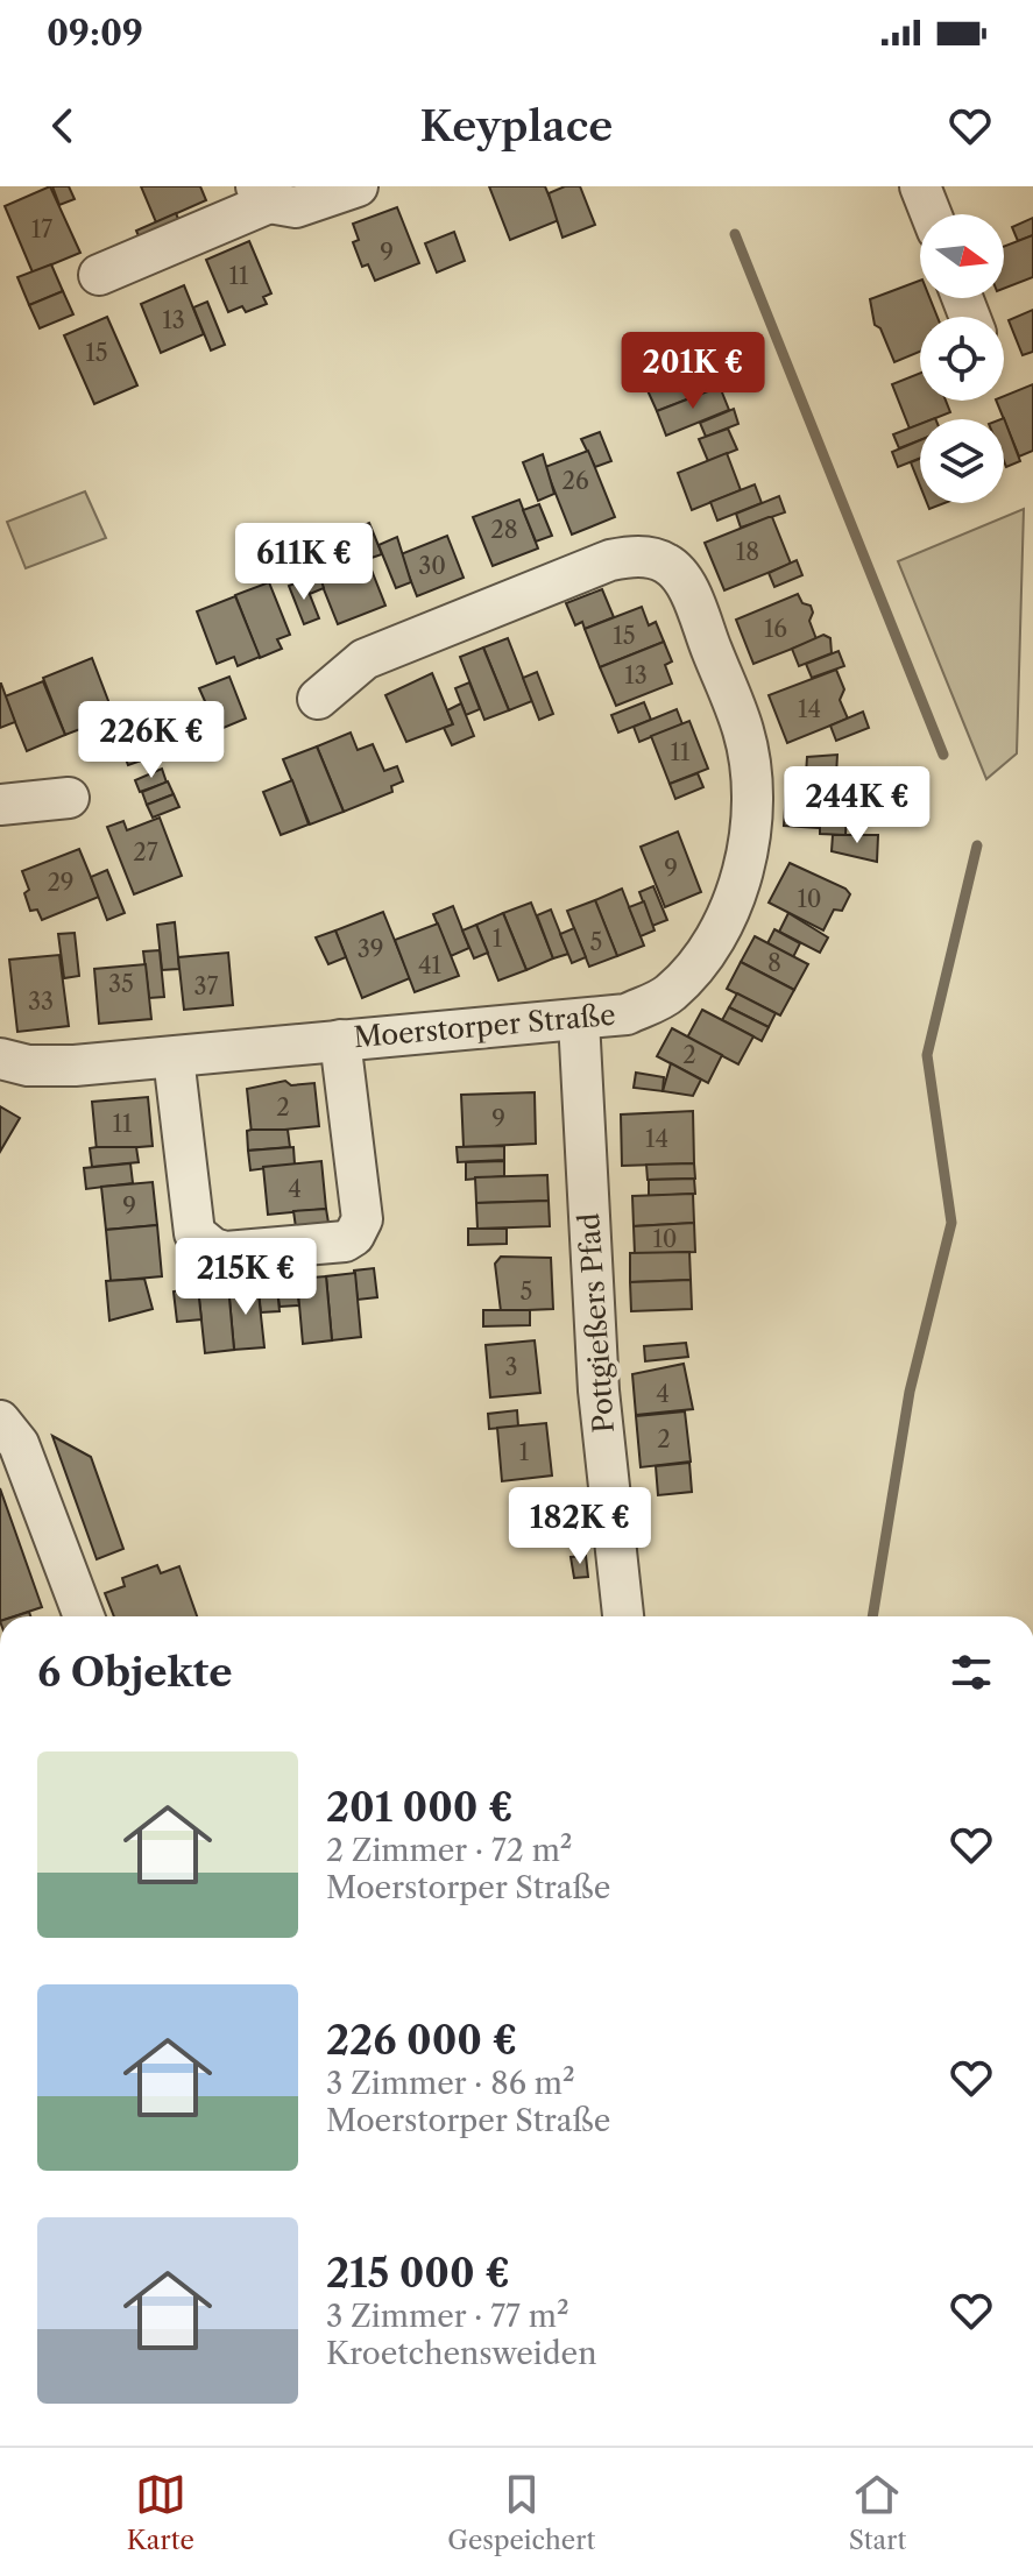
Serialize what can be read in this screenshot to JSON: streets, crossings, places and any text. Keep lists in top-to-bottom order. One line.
{"streets":{"street":["Moerstorper Straße","Pottgießers Pfad"]},"crossings":[["Moerstorper Straße","Pottgießers Pfad"]],"house_numbers":["17","9","11","13","15","26","28","18","30","16","15","13","14","11","27","9","29","10","1","5","39","8","41","35","37","33","2","2","9","11","14","4","9","10","5","3","4","2","1"],"north":"right","page":{"status":"09:09","header":"Keyplace","price":["201K €","611K €","226K €","244K €","215K €","182K €"],"heading":"6 Objekte","list":[{"name":"201 000 €","note":"2 Zimmer · 72 m² · Moerstorper Straße"},{"name":"226 000 €","note":"3 Zimmer · 86 m² · Moerstorper Straße"},{"name":"215 000 €","note":"3 Zimmer · 77 m² · Kroetchensweiden"}],"tabs":["Karte","Gespeichert","Start"]}}
